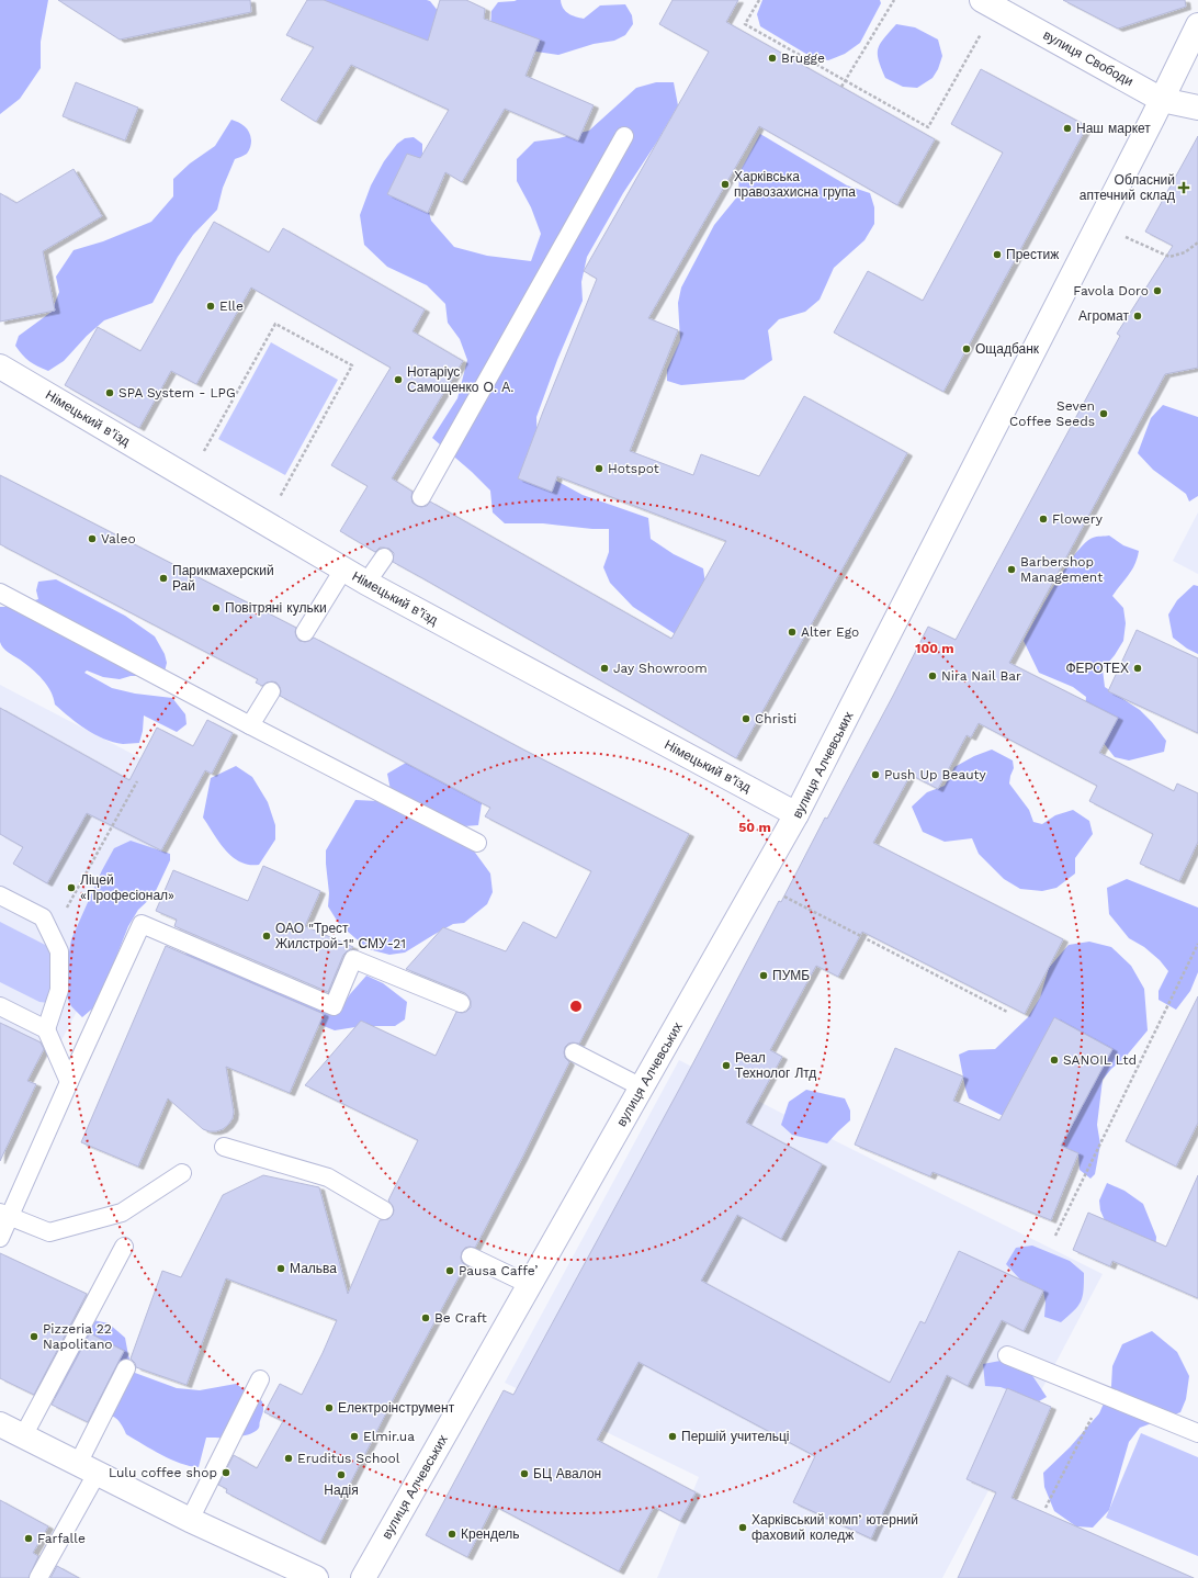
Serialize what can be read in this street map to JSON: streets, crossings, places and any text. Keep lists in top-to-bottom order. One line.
{"streets":{"street":["вулиця Свободи","Німецький в’їзд","вулиця Алчевських"]},"crossings":[["вулиця Свободи","вулиця Алчевських"],["Німецький в’їзд","вулиця Алчевських"]],"places":{"other":["Brugge","Наш маркет","Харківська правозахисна група","Престиж","Favola Doro","Elle","Агромат","Ощадбанк","Нотаріус Самощенко О. А.","SPA System - LPG","Seven Coffee Seeds","Hotspot","Flowery","Valeo","Barbershop Management","Парикмахерский Рай","Повітряні кульки","Alter Ego","Jay Showroom","ФЕРОТЕХ","Nira Nail Bar","Christi","Push Up Beauty","Ліцей «Професіонал»","ОАО \"Трест Жилстрой-1\" СМУ-21","ПУМБ","SANOIL Ltd","Реал Технолог Лтд","Мальва","Pausa Caffe’","Be Craft","Pizzeria 22 Napolitano","Електроінструмент","Elmir.ua","Першій учительці","Eruditus School","Lulu coffee shop","БЦ Авалон","Надія","Харківський компʼютерний фаховий коледж","Крендель","Farfalle"],"health":["Обласний аптечний склад"]},"rings":["100 m","50 m"]}
